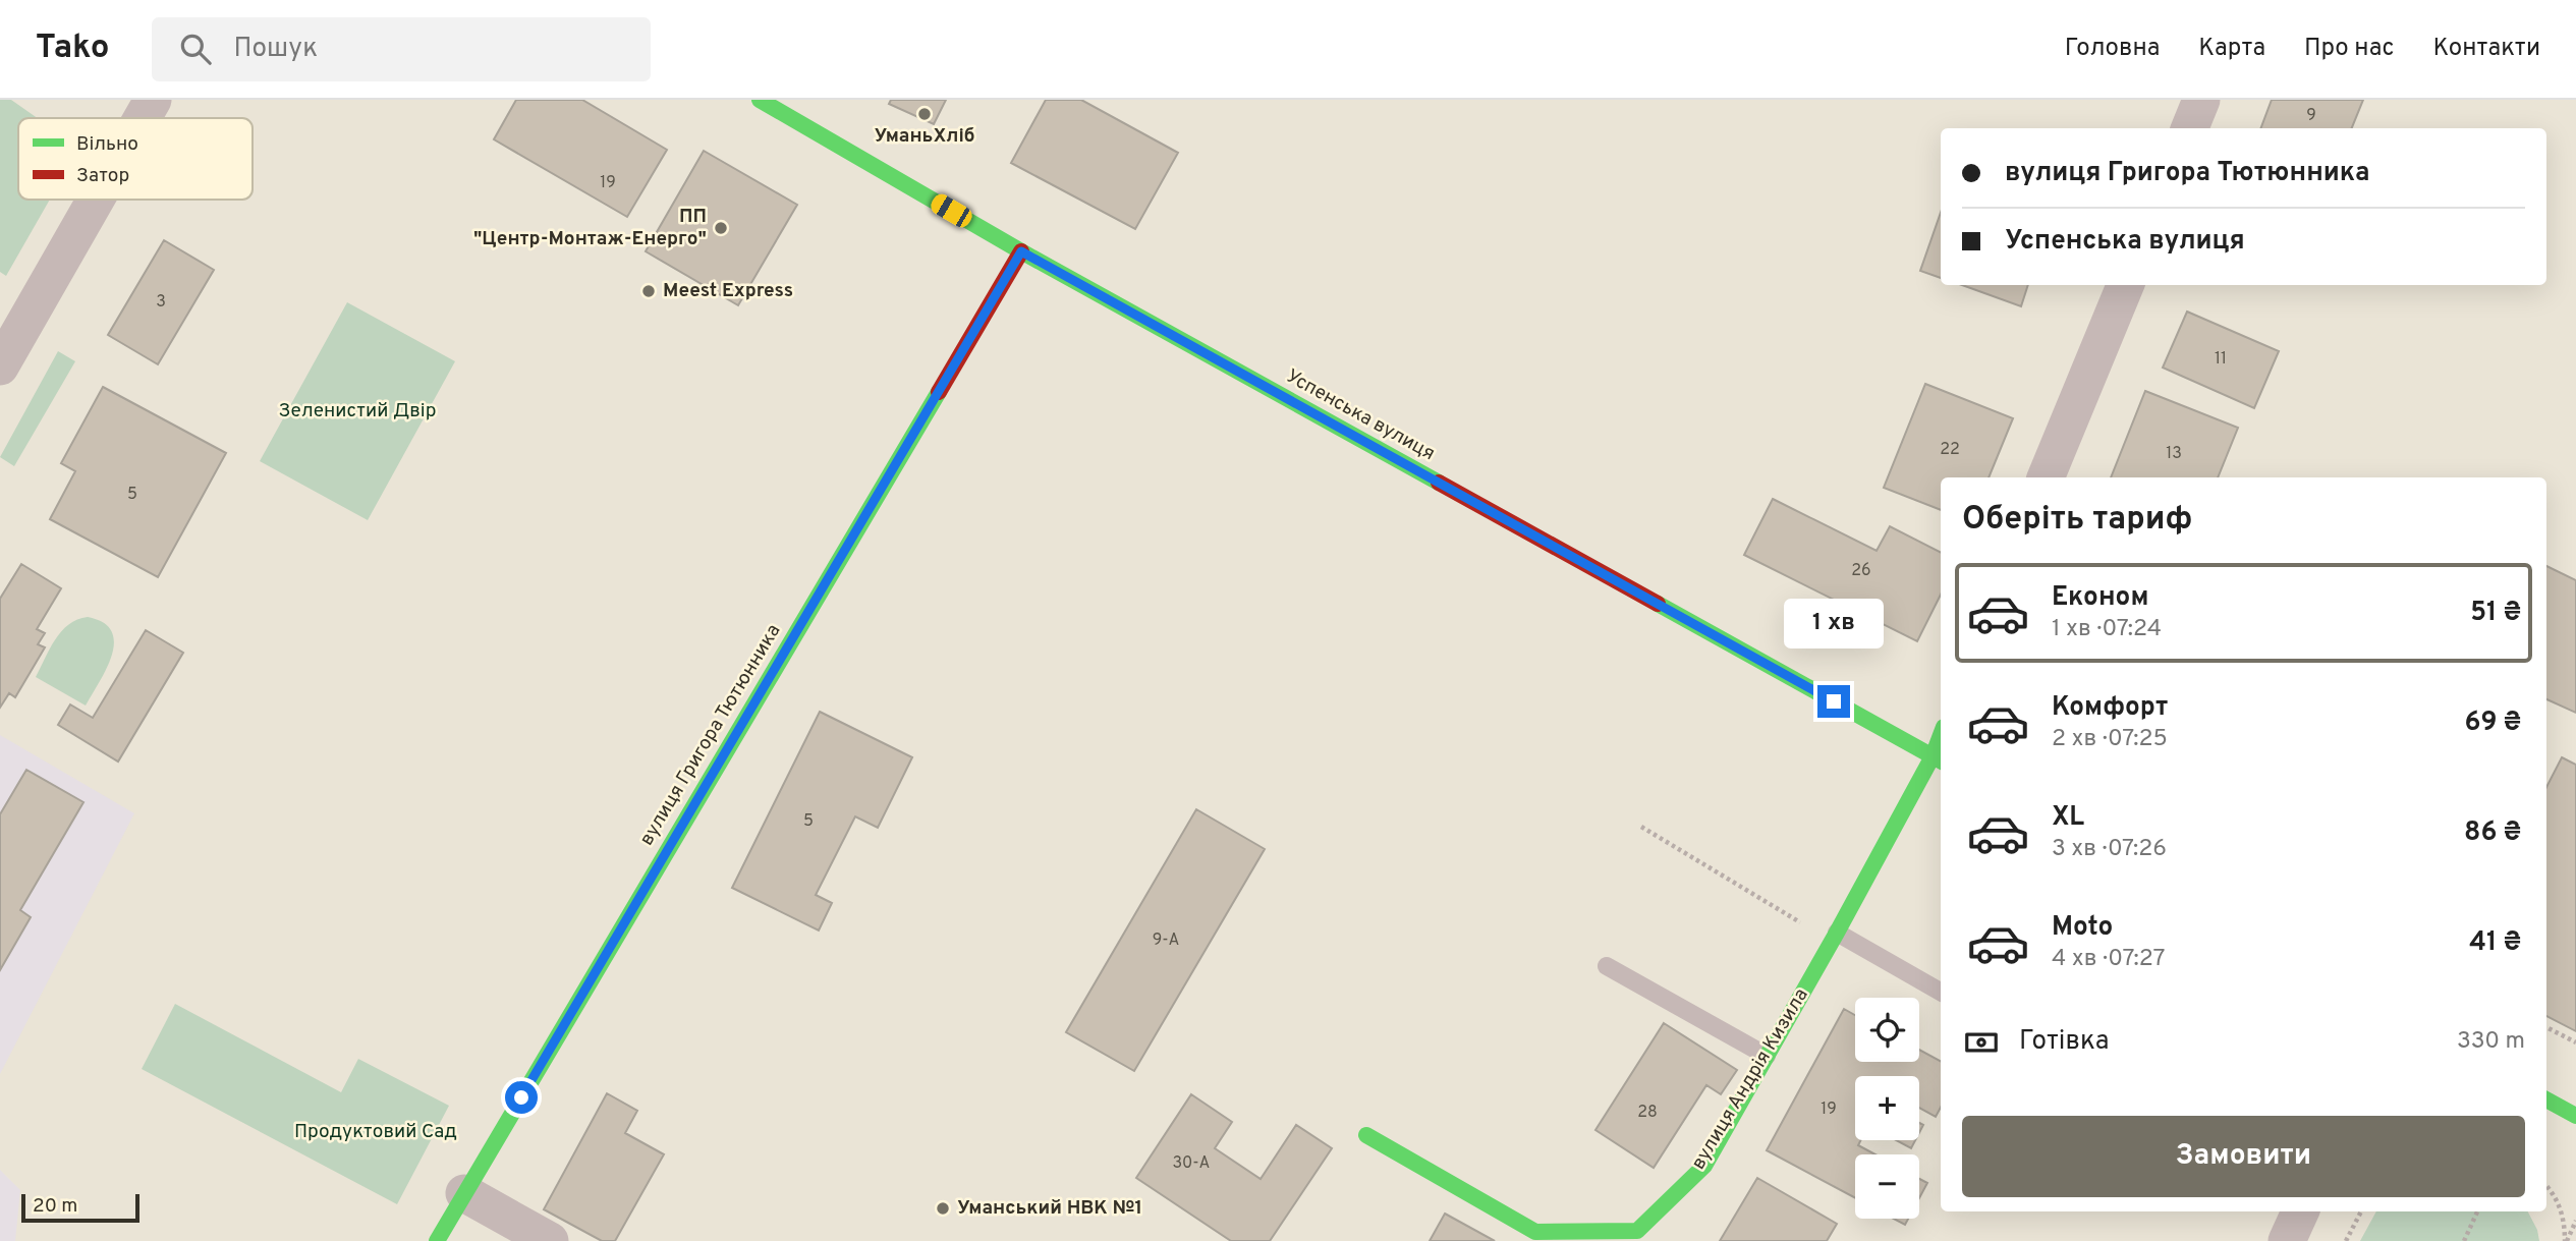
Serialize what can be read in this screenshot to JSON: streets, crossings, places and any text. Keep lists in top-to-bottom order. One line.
{"streets":{"street":["Успенська вулиця","вулиця Григора Тютюнника","вулиця Андрія Кизила"]},"crossings":[["Успенська вулиця","вулиця Григора Тютюнника"],["Успенська вулиця","вулиця Андрія Кизила"]],"parks":["Зеленистий Двір","Продуктовий Сад"],"places":["УманьХліб","ПП \"Центр-Монтаж-Енерго\"","Meest Express","Уманський НВК №1"],"house_numbers":["9","19","3","11","22","13","5","26","5","9-А","19","28","30-А"],"legend":["Вільно","Затор"],"scale_bar":"20 m","page":{"header":"Tako","search":"Пошук","nav":["Головна","Карта","Про нас","Контакти"],"banner":["вулиця Григора Тютюнника","Успенська вулиця"],"heading":"Оберіть тариф","list":[{"name":"Економ","note":"1 хв · 07:24","value":"51 ₴"},{"name":"Комфорт","note":"2 хв · 07:25","value":"69 ₴"},{"name":"XL","note":"3 хв · 07:26","value":"86 ₴"},{"name":"Moto","note":"4 хв · 07:27","value":"41 ₴"}],"bubble":"1 хв","map_buttons":["+","−"],"pay":["Готівка","330 m"],"buttons":"Замовити","scale":"20 m"}}
